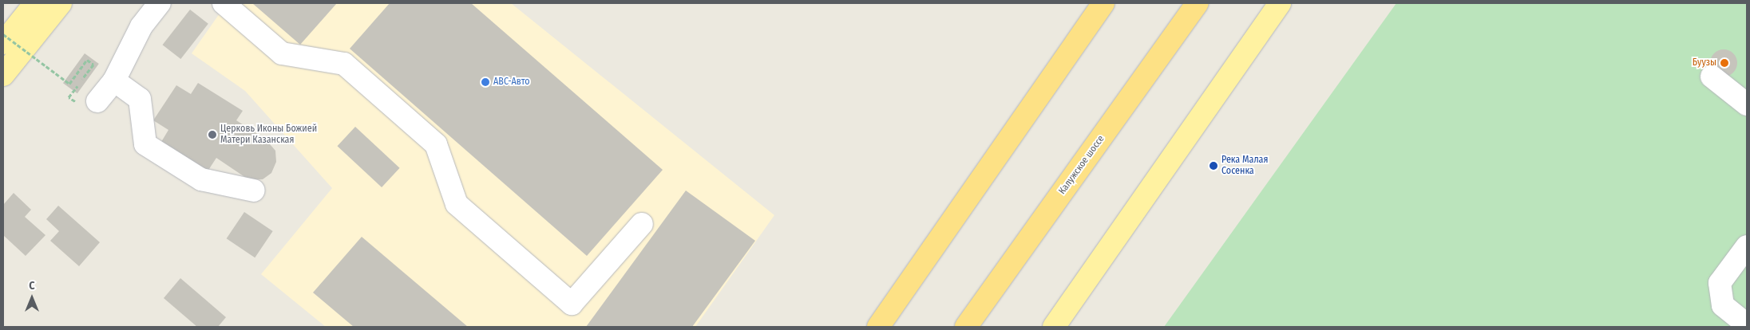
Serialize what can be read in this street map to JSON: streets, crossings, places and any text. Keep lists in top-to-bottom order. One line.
{"streets":{"highway":["Калужское шоссе"]},"places":["Буузы","АВС-Авто","Церковь Иконы Божией Матери Казанская","Река Малая Сосенка"],"north":"top"}
